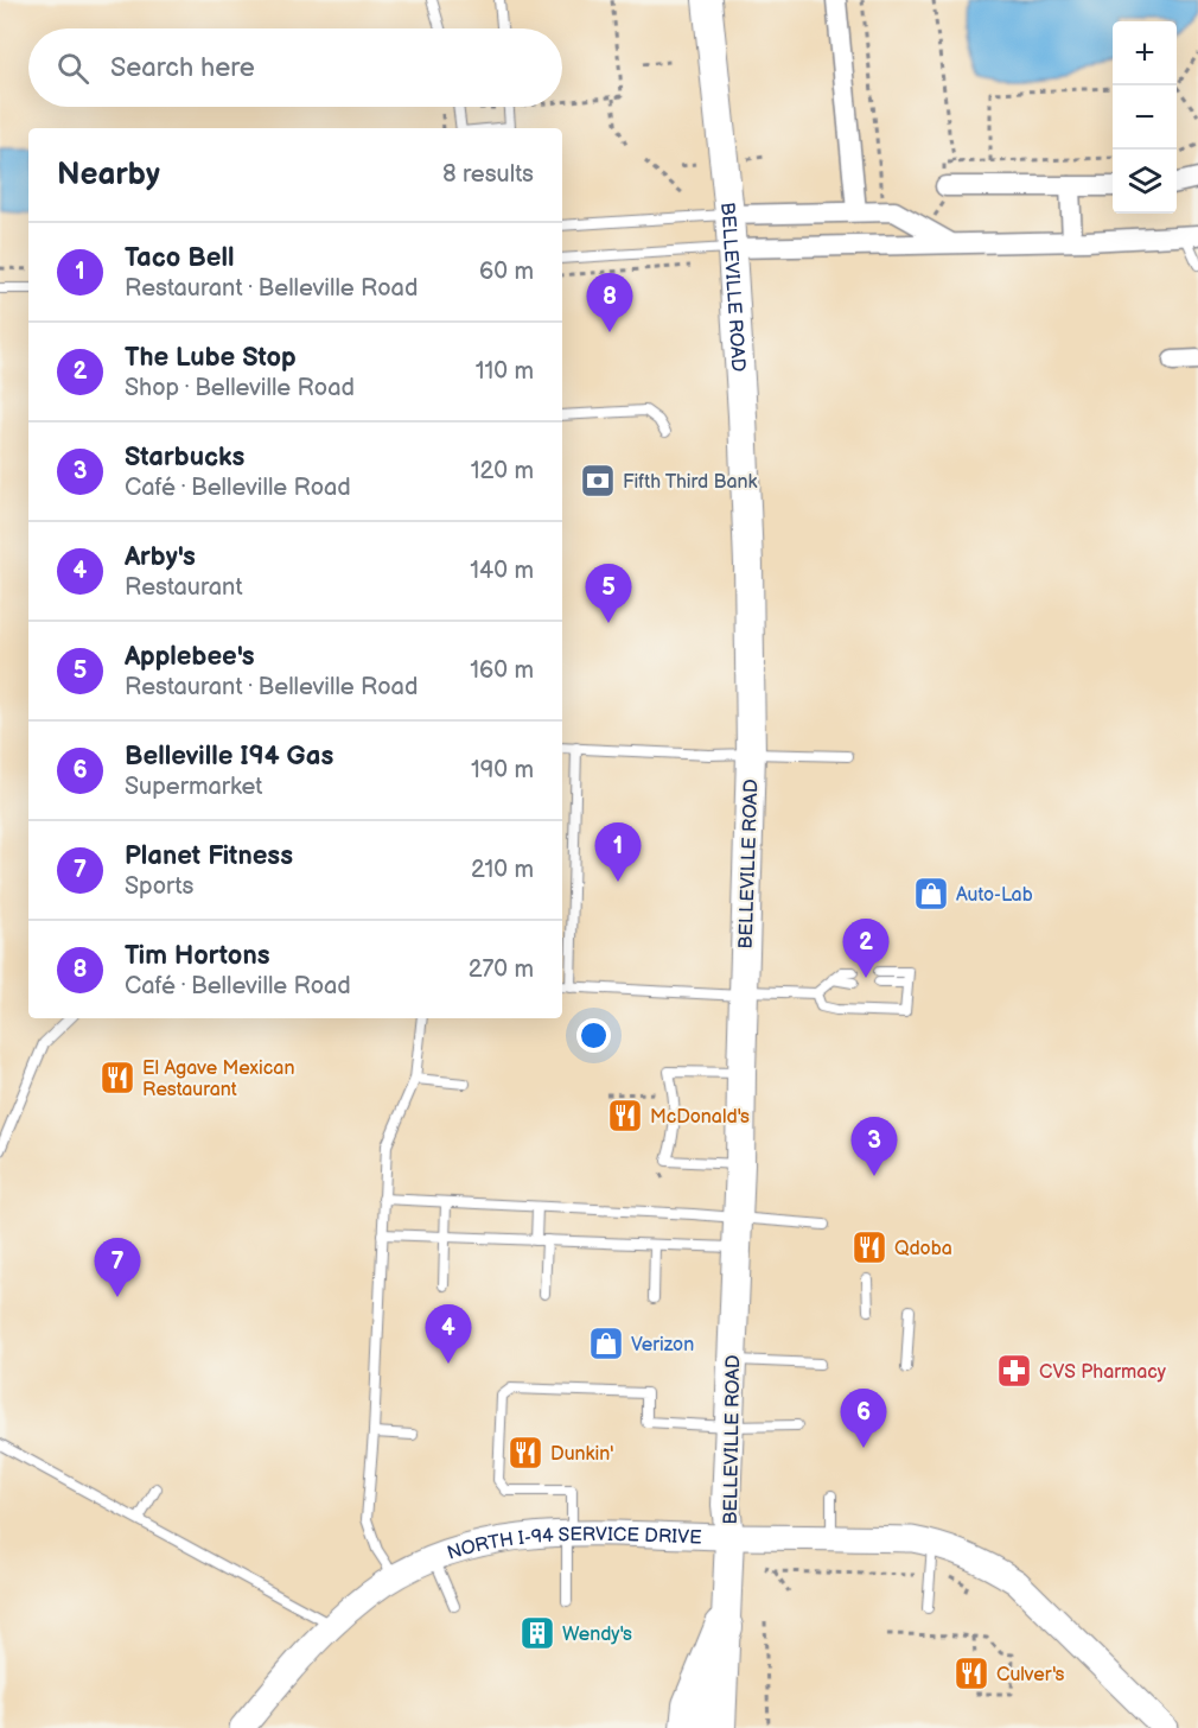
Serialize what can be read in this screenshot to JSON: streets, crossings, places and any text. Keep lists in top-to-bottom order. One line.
{"streets":{"main road":["BELLEVILLE ROAD"],"street":["NORTH I-94 SERVICE DRIVE"]},"crossings":[["BELLEVILLE ROAD","NORTH I-94 SERVICE DRIVE"]],"places":{"bank":["Fifth Third Bank"],"shop":["Auto-Lab","Verizon"],"restaurant":["El Agave Mexican Restaurant","McDonald's","Qdoba","Dunkin'","Culver's"],"pharmacy":["CVS Pharmacy"],"building":["Wendy's"]},"page":{"map_buttons":["+","−"],"search":"Search here","heading":["Nearby","8 results"],"list":[{"mark":"1","name":"Taco Bell","note":"Restaurant · Belleville Road","value":"60 m"},{"mark":"2","name":"The Lube Stop","note":"Shop · Belleville Road","value":"110 m"},{"mark":"3","name":"Starbucks","note":"Café · Belleville Road","value":"120 m"},{"mark":"4","name":"Arby's","note":"Restaurant","value":"140 m"},{"mark":"5","name":"Applebee's","note":"Restaurant · Belleville Road","value":"160 m"},{"mark":"6","name":"Belleville I94 Gas","note":"Supermarket","value":"190 m"},{"mark":"7","name":"Planet Fitness","note":"Sports","value":"210 m"},{"mark":"8","name":"Tim Hortons","note":"Café · Belleville Road","value":"270 m"}],"pins":["8","5","1","2","3","7","4","6"]}}
